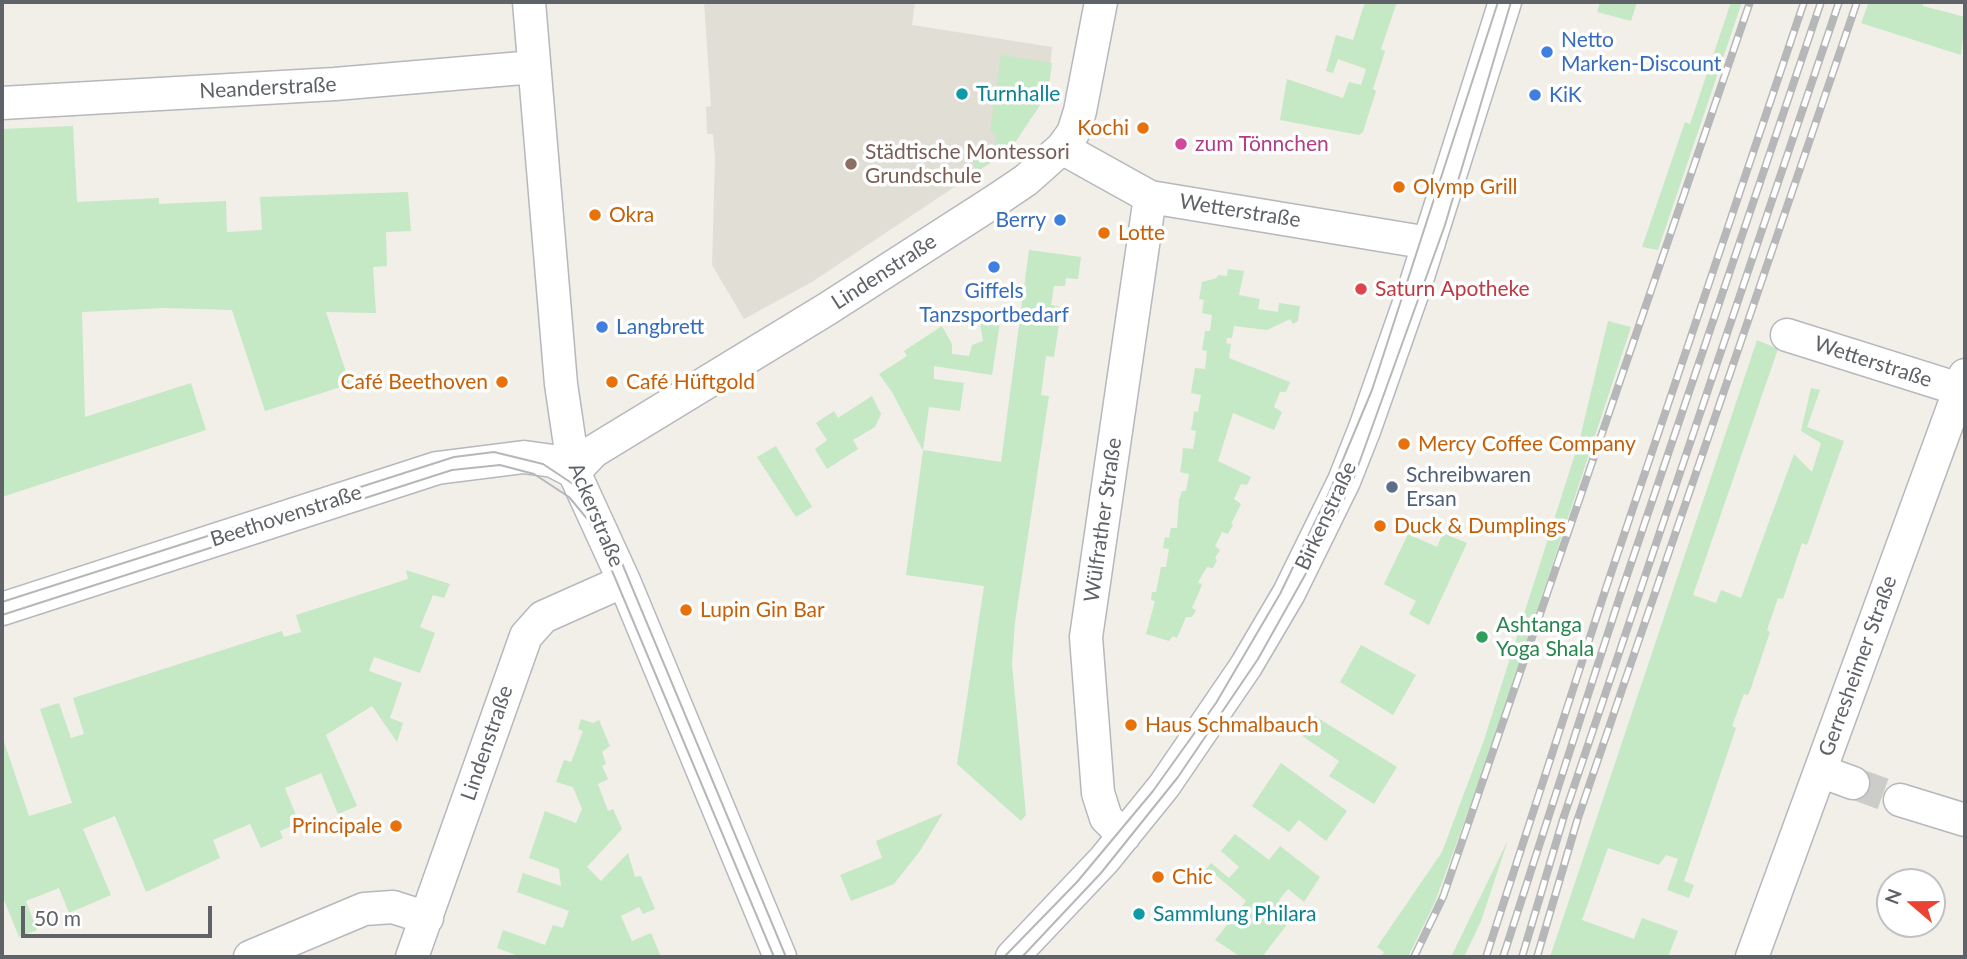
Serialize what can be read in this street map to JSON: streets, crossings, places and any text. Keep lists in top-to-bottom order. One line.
{"streets":{"street":["Neanderstraße","Wetterstraße","Lindenstraße","Ackerstraße","Beethovenstraße","Birkenstraße","Wülfrather Straße","Gerresheimer Straße"]},"crossings":[["Neanderstraße","Ackerstraße"],["Wetterstraße","Lindenstraße"],["Wetterstraße","Birkenstraße"],["Wetterstraße","Wülfrather Straße"],["Wetterstraße","Gerresheimer Straße"],["Lindenstraße","Ackerstraße"],["Lindenstraße","Beethovenstraße"],["Ackerstraße","Beethovenstraße"],["Birkenstraße","Wülfrather Straße"]],"places":["Netto Marken-Discount","Turnhalle","KiK","Kochi","zum Tönnchen","Städtische Montessori Grundschule","Olymp Grill","Okra","Berry","Lotte","Giffels Tanzsportbedarf","Saturn Apotheke","Langbrett","Café Beethoven","Café Hüftgold","Mercy Coffee Company","Schreibwaren Ersan","Duck & Dumplings","Lupin Gin Bar","Ashtanga Yoga Shala","Haus Schmalbauch","Principale","Chic","Sammlung Philara"],"scale_bar":"50 m","north":"left"}
